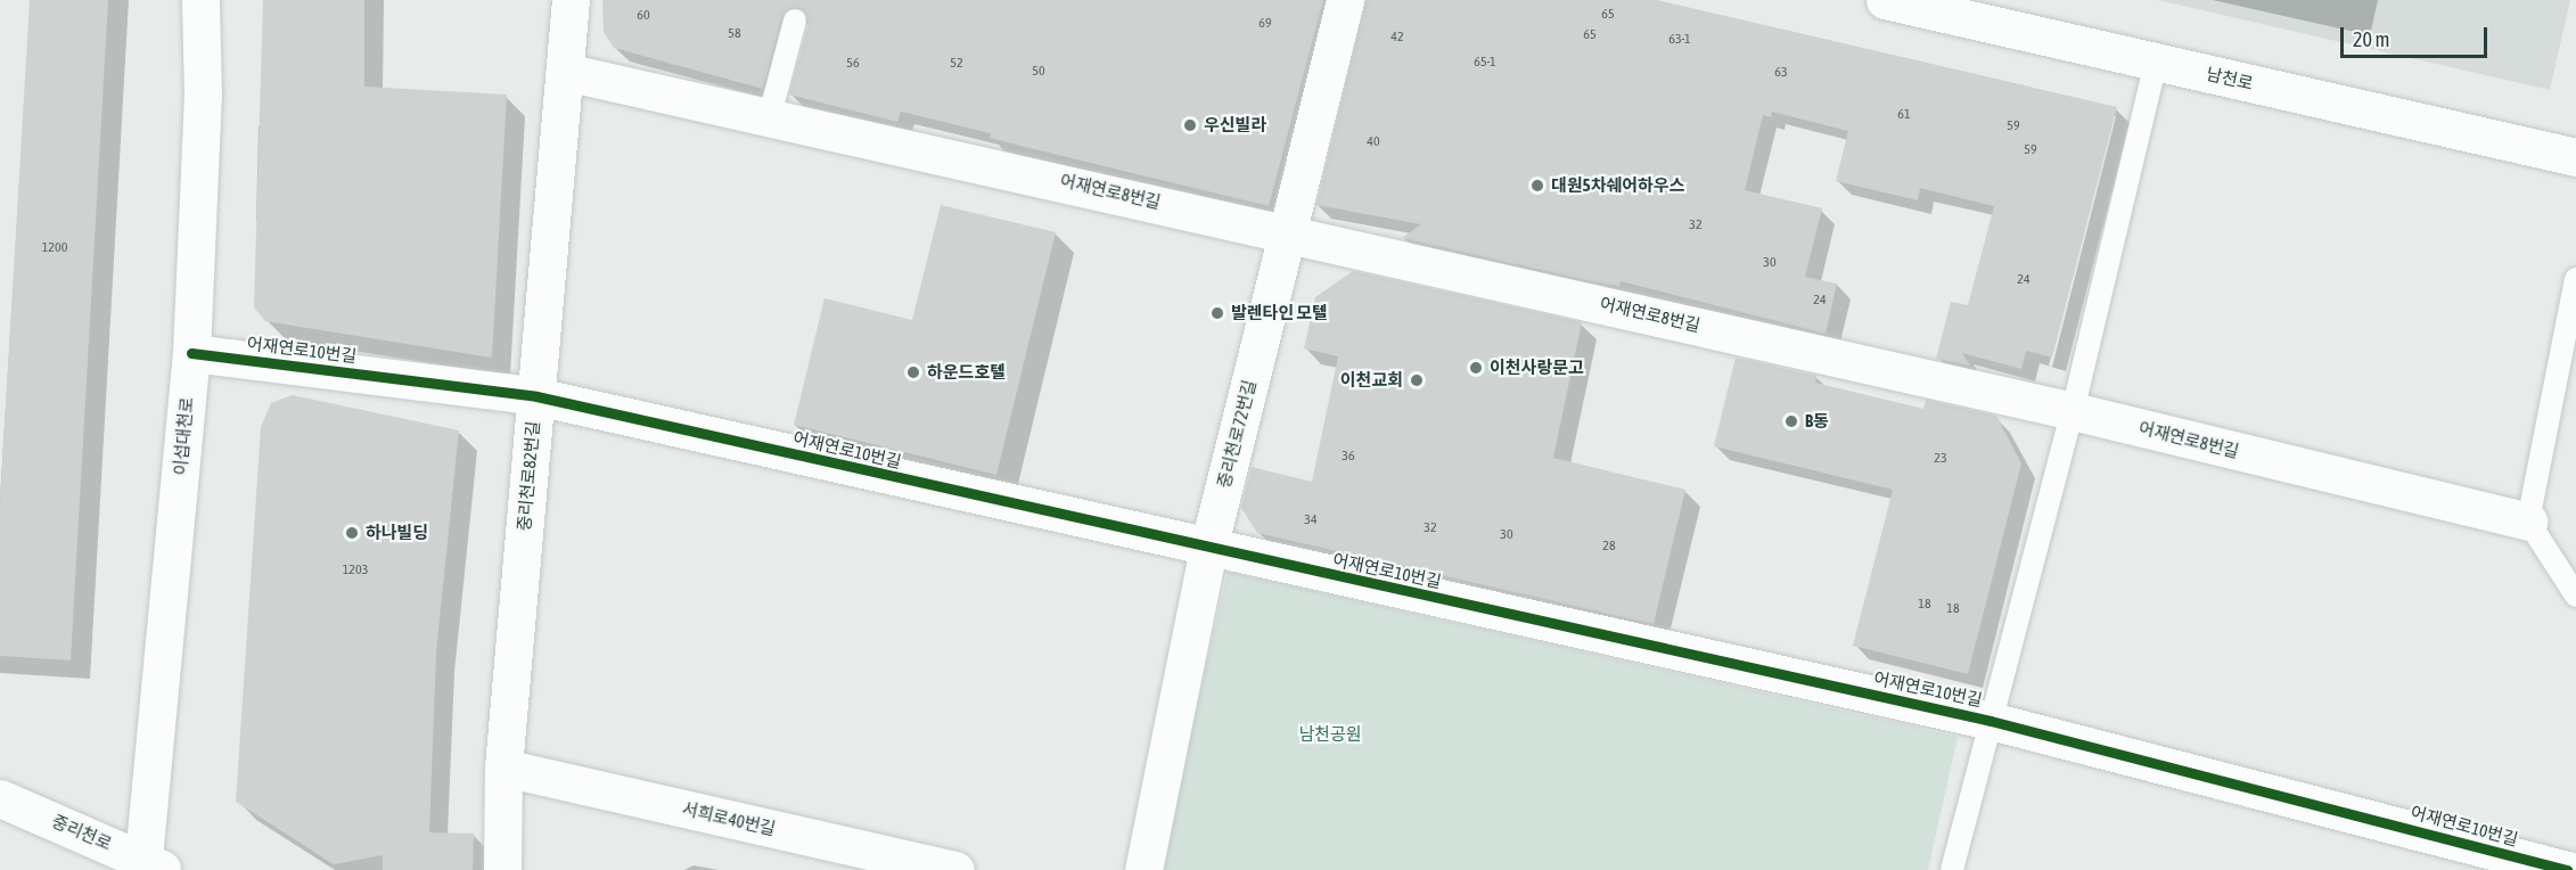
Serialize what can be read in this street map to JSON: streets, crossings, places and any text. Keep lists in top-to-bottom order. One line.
{"streets":{"street":["남천로","어재연로8번길","어재연로10번길","중리천로72번길","이섭대천로","중리천로82번길","서희로40번길","중리천로"]},"crossings":[["어재연로8번길","중리천로72번길"],["어재연로8번길","중리천로82번길"],["어재연로10번길","중리천로72번길"],["어재연로10번길","이섭대천로"],["어재연로10번길","중리천로82번길"],["이섭대천로","중리천로"],["중리천로82번길","서희로40번길"]],"parks":["남천공원"],"places":["우신빌라","대원5차쉐어하우스","발렌타인 모텔","이천사랑문고","하운드호텔","이천교회","B동","하나빌딩"],"house_numbers":["65","60","69","58","65","42","63-1","65-1","56","52","50","63","61","59","40","59","32","1200","30","24","24","36","23","34","32","30","28","1203","18","18"],"scale_bar":"20 m"}
